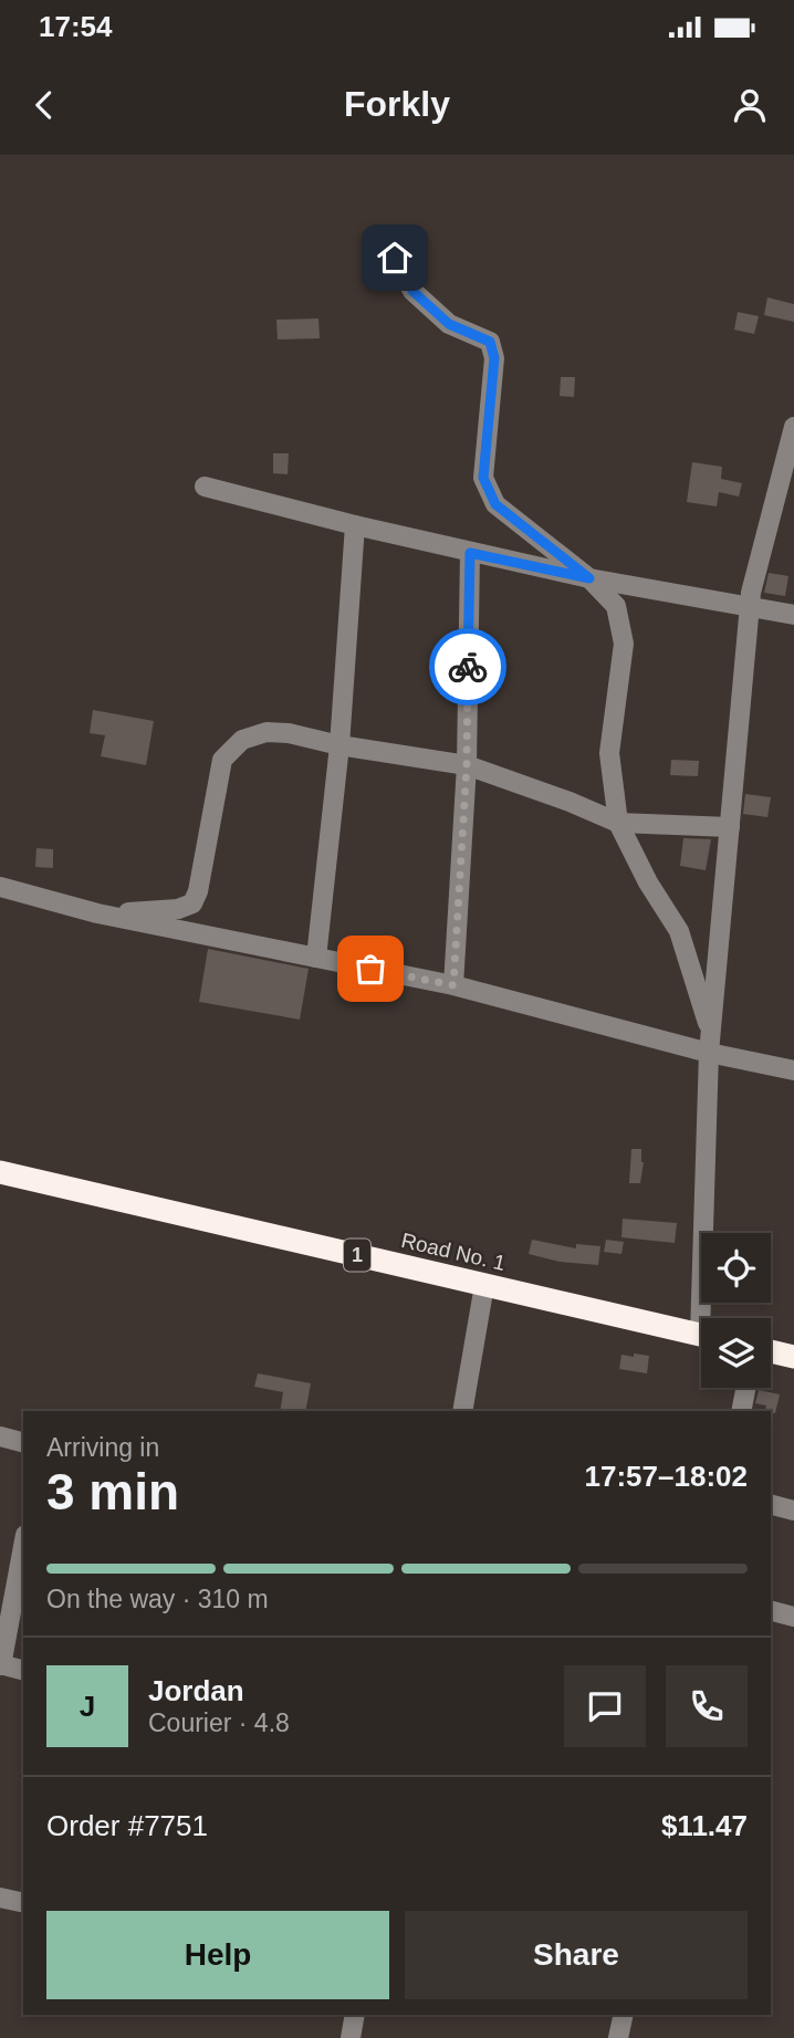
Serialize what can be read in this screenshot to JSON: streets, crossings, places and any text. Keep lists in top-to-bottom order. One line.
{"streets":{"highway":["Road No. 1","1"]},"page":{"status":"17:54","header":"Forkly","heading":["3 min","Arriving in","17:57–18:02"],"panel":["Jordan","Courier · 4.8","Order #7751","$11.47"],"bar":"On the way · 310 m","round":"J","buttons":["Help","Share"]}}
